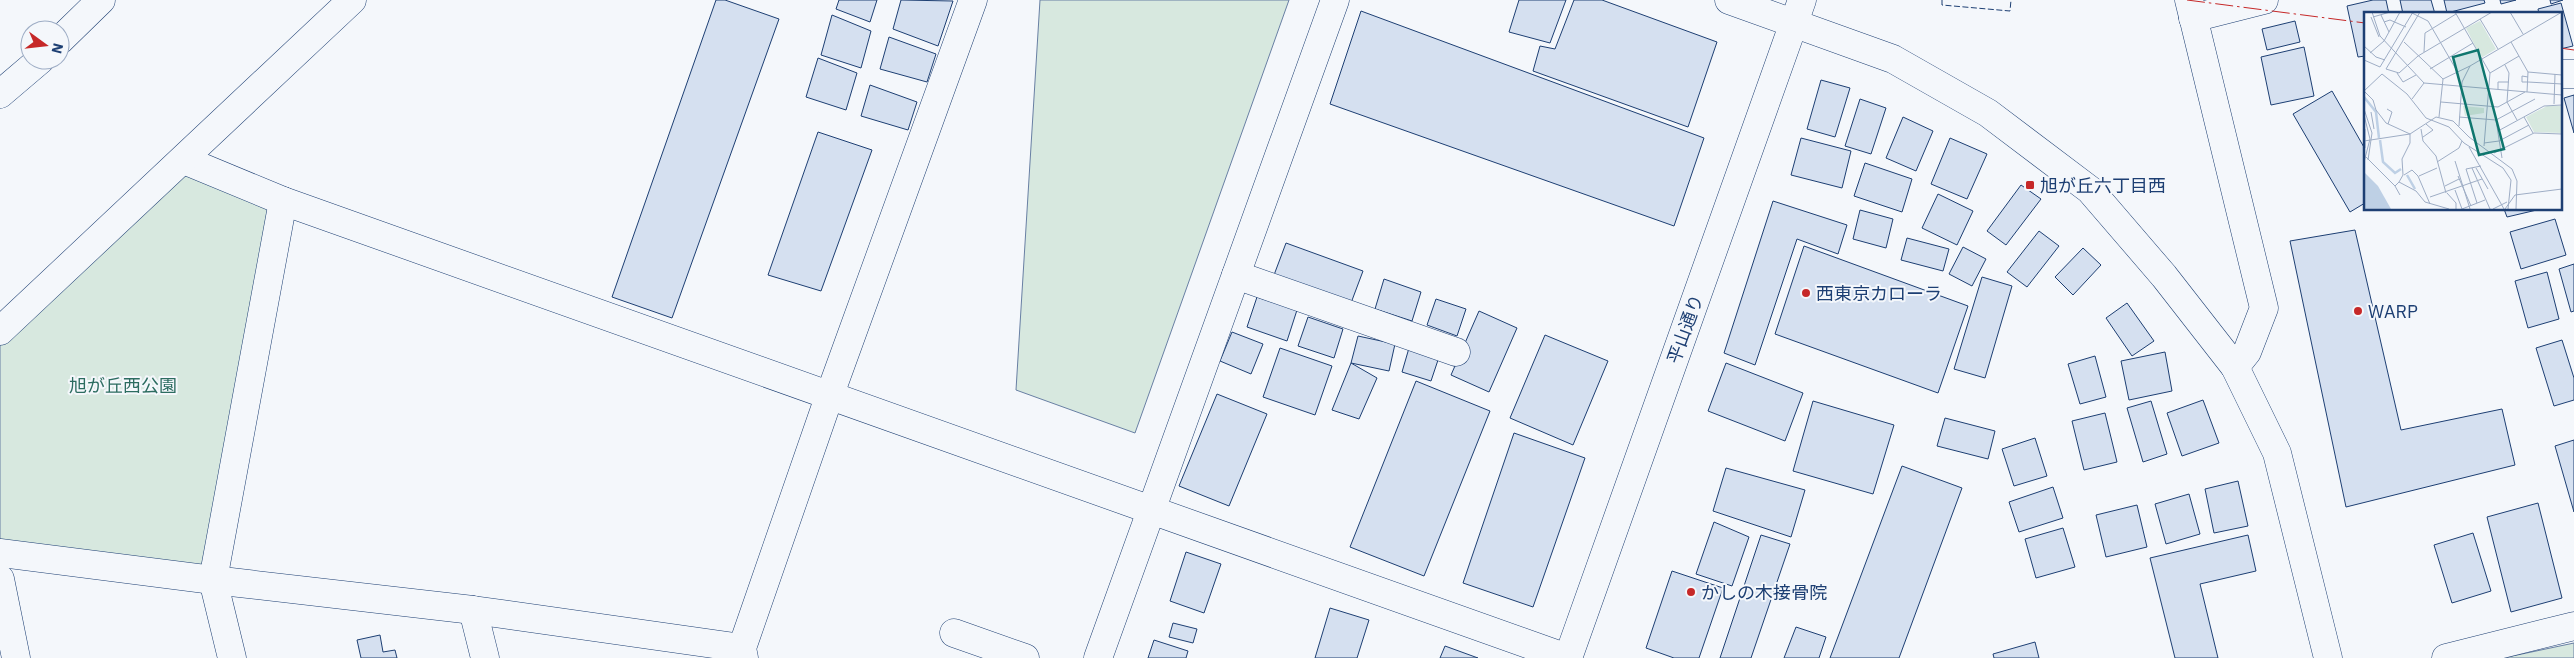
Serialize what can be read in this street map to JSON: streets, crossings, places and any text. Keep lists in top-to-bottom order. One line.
{"streets":{"street":["平山通り"]},"parks":["旭が丘西公園"],"places":{"transit":["旭が丘六丁目西"],"other":["西東京カローラ","WARP","かしの木接骨院"]},"north":"right"}
